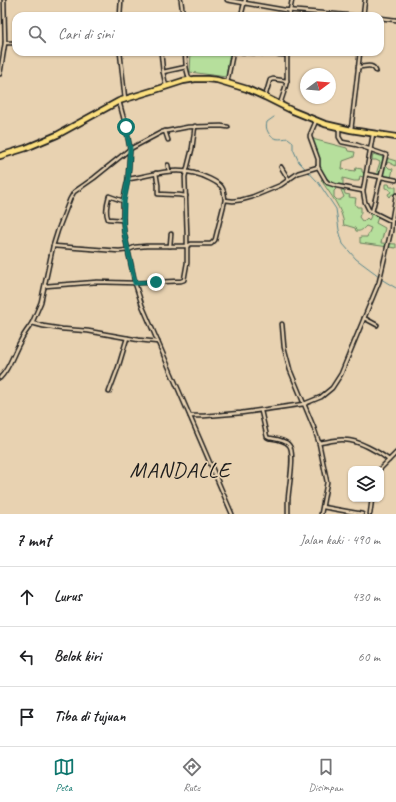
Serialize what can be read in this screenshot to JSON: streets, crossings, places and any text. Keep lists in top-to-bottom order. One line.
{"districts":["MANDALLE"],"north":"right","page":{"search":"Cari di sini","heading":["7 mnt","Jalan kaki · 490 m"],"list":[["Lurus","430 m"],["Belok kiri","60 m"],"Tiba di tujuan"],"nav":["Peta","Rute","Disimpan"]}}
